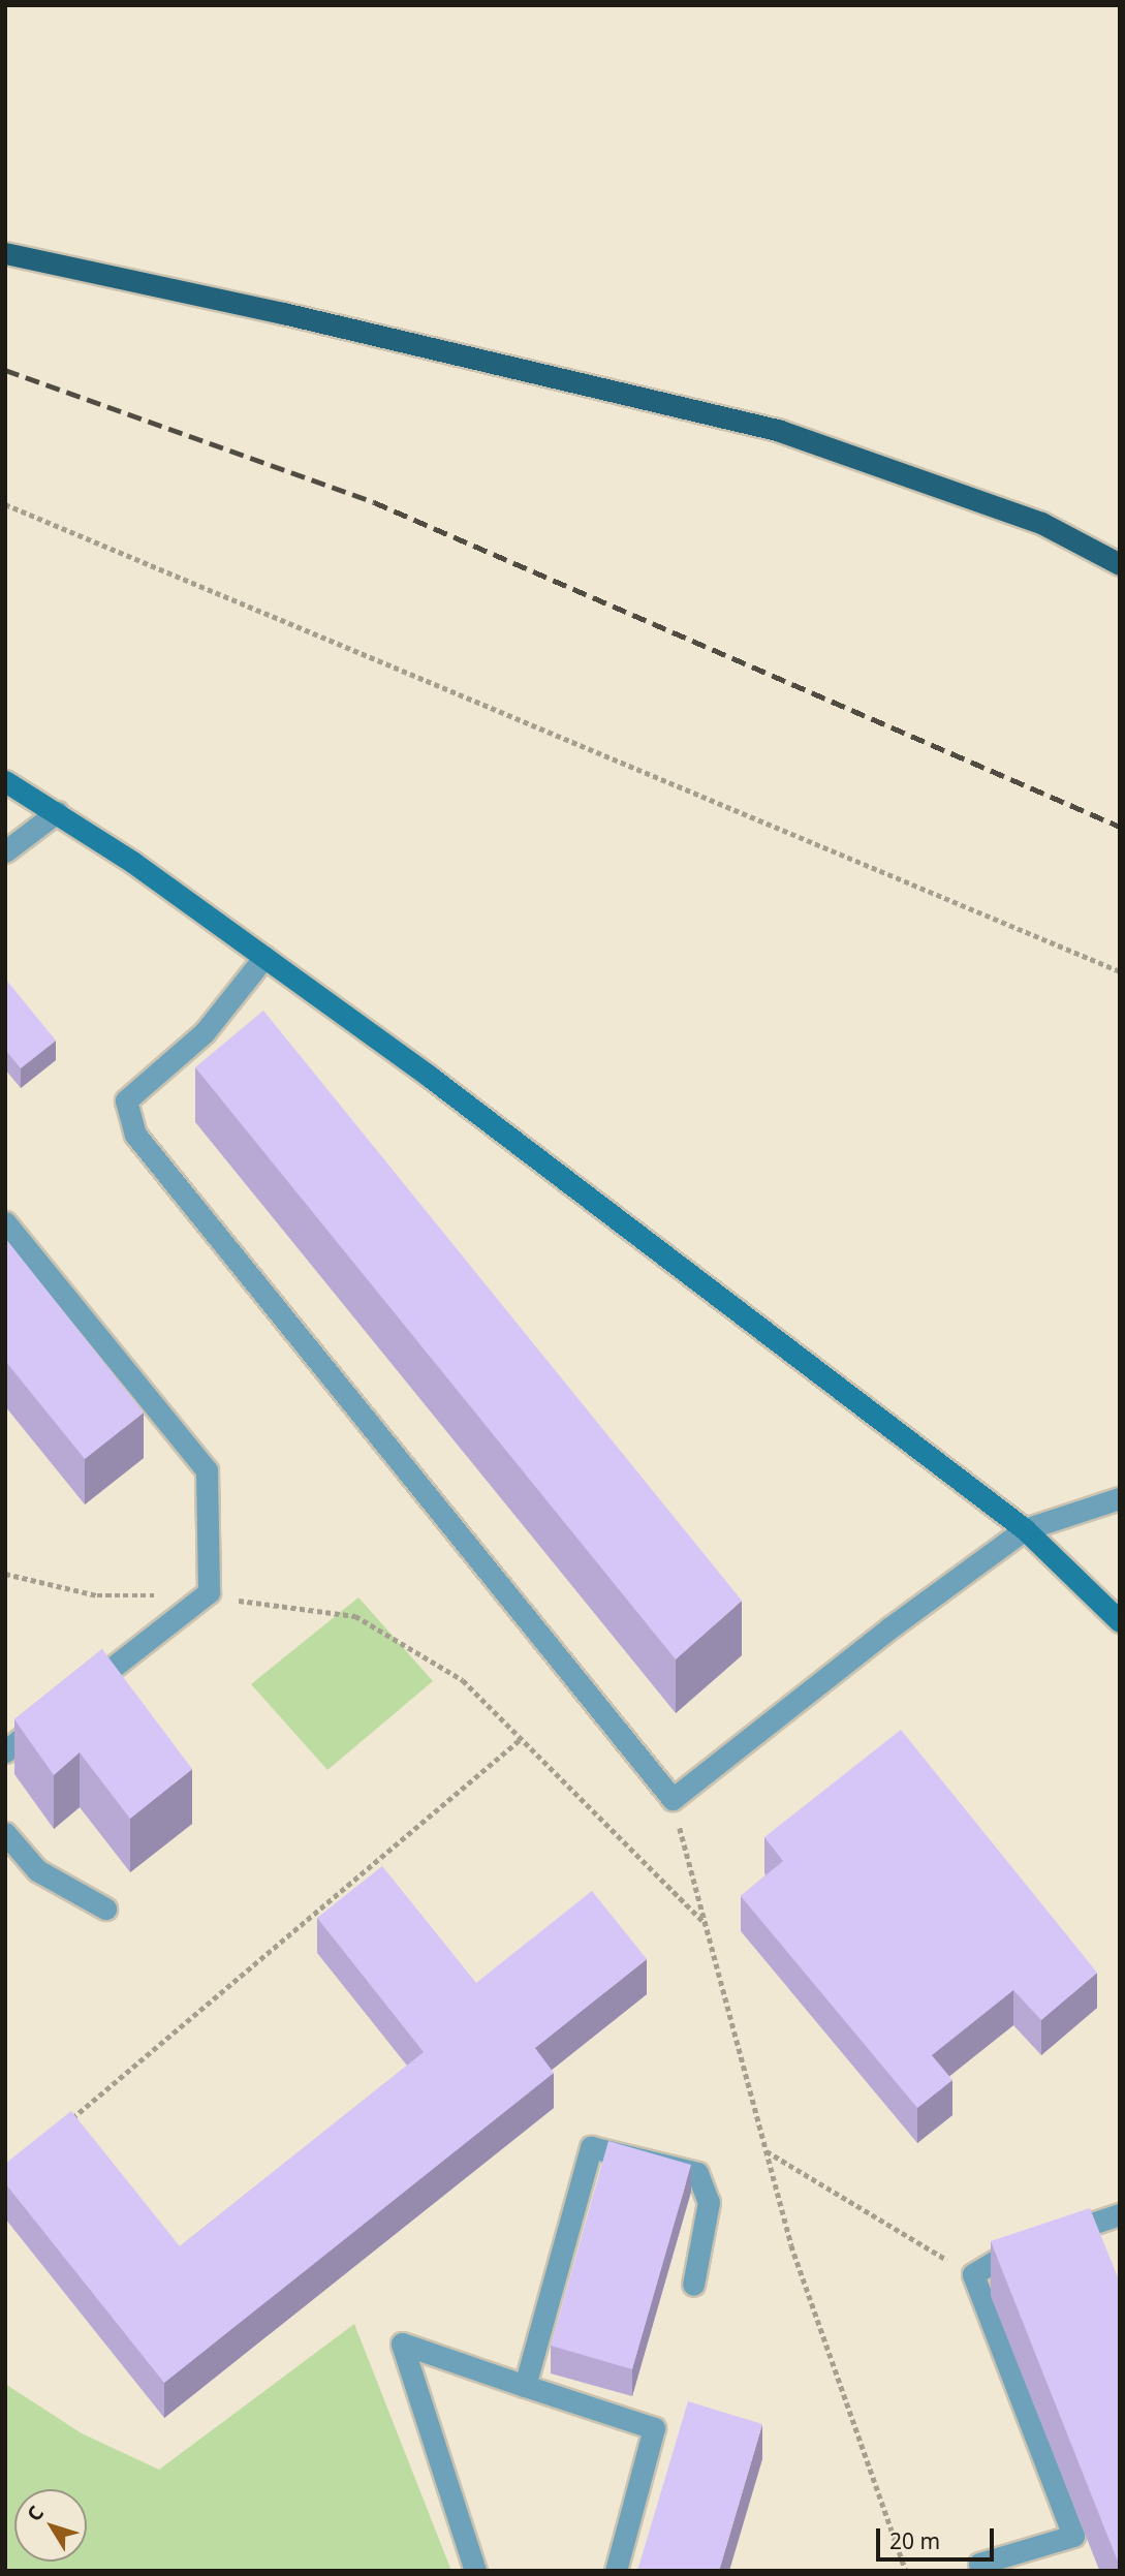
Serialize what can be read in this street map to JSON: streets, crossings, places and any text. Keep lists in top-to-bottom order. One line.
{"scale_bar":"20 m","north":"top left"}
